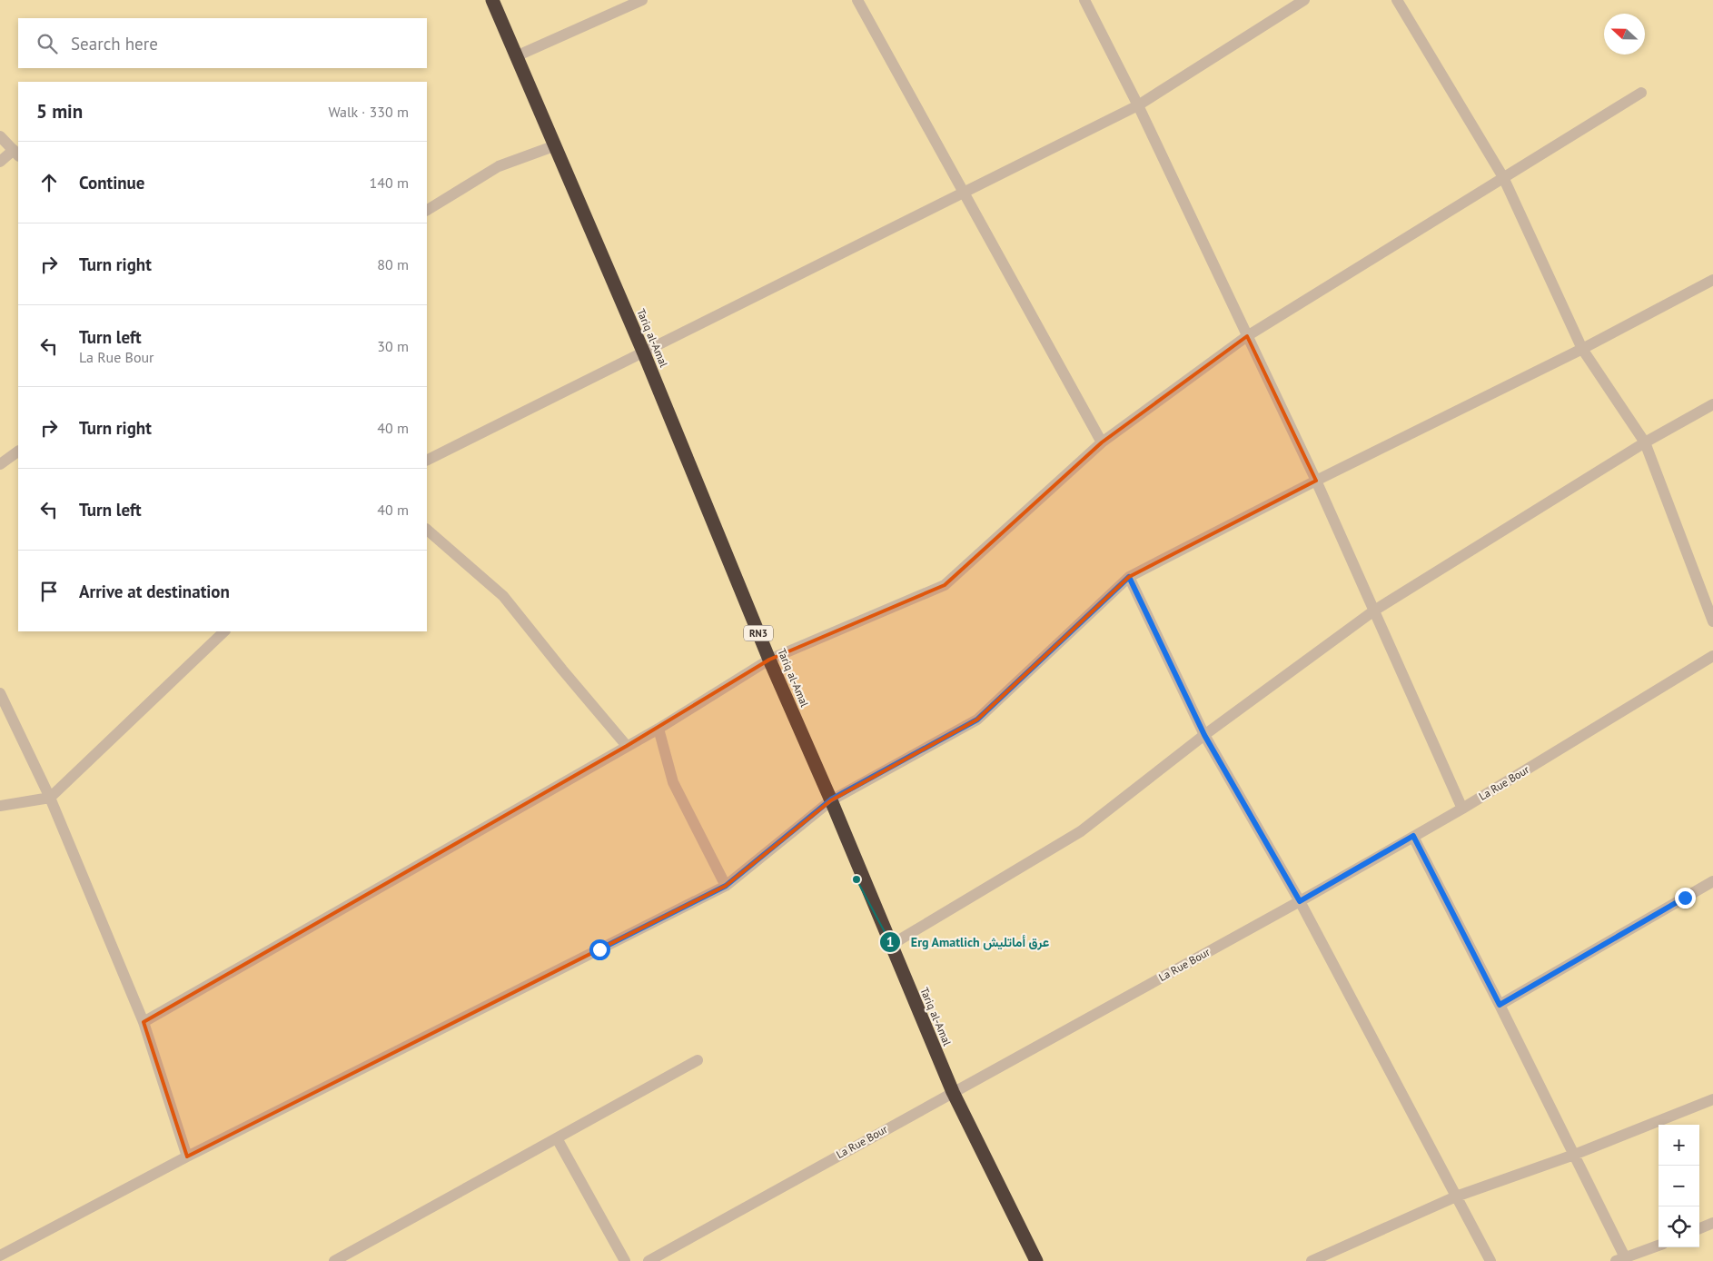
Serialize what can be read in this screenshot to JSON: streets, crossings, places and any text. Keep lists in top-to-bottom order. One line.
{"streets":{"highway":["Tariq al-Amal","RN3"],"street":["La Rue Bour"]},"crossings":[["Tariq al-Amal","La Rue Bour"]],"places":["Erg Amatlich عرق أماتليش"],"north":"left","page":{"search":"Search here","heading":["5 min","Walk · 330 m"],"list":[["Continue","140 m"],["Turn right","80 m"],["Turn left","La Rue Bour","30 m"],["Turn right","40 m"],["Turn left","40 m"],"Arrive at destination"],"map_buttons":["+","−"]}}
